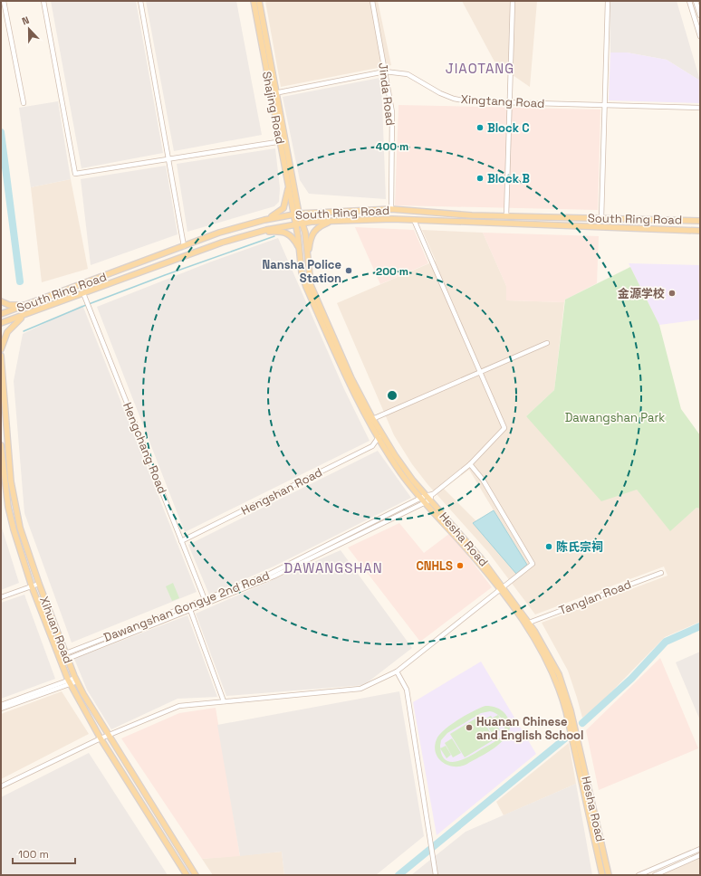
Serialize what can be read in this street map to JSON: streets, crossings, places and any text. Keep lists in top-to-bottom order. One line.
{"streets":{"main road":["Shajing Road","South Ring Road","Hesha Road","Xihuan Road"],"street":["Jinda Road","Xingtang Road","Hengchang Road","Hengshan Road","Tanglan Road","Dawangshan Gongye 2nd Road"]},"crossings":[["Jinda Road","Xingtang Road"],["Jinda Road","South Ring Road"],["Xingtang Road","Shajing Road"],["Shajing Road","South Ring Road"],["Shajing Road","Hesha Road"],["South Ring Road","Hengchang Road"],["South Ring Road","Hesha Road"],["Hengchang Road","Hengshan Road"],["Hengchang Road","Dawangshan Gongye 2nd Road"],["Hengshan Road","Hesha Road"],["Hesha Road","Tanglan Road"],["Hesha Road","Dawangshan Gongye 2nd Road"],["Dawangshan Gongye 2nd Road","Xihuan Road"]],"districts":["JIAOTANG","DAWANGSHAN"],"parks":["Dawangshan Park"],"places":["Block C","Block B","Nansha Police Station","金源学校","陈氏宗祠","CNHLS","Huanan Chinese and English School"],"scale_bar":"100 m","north":"top","rings":["400 m","200 m"]}
